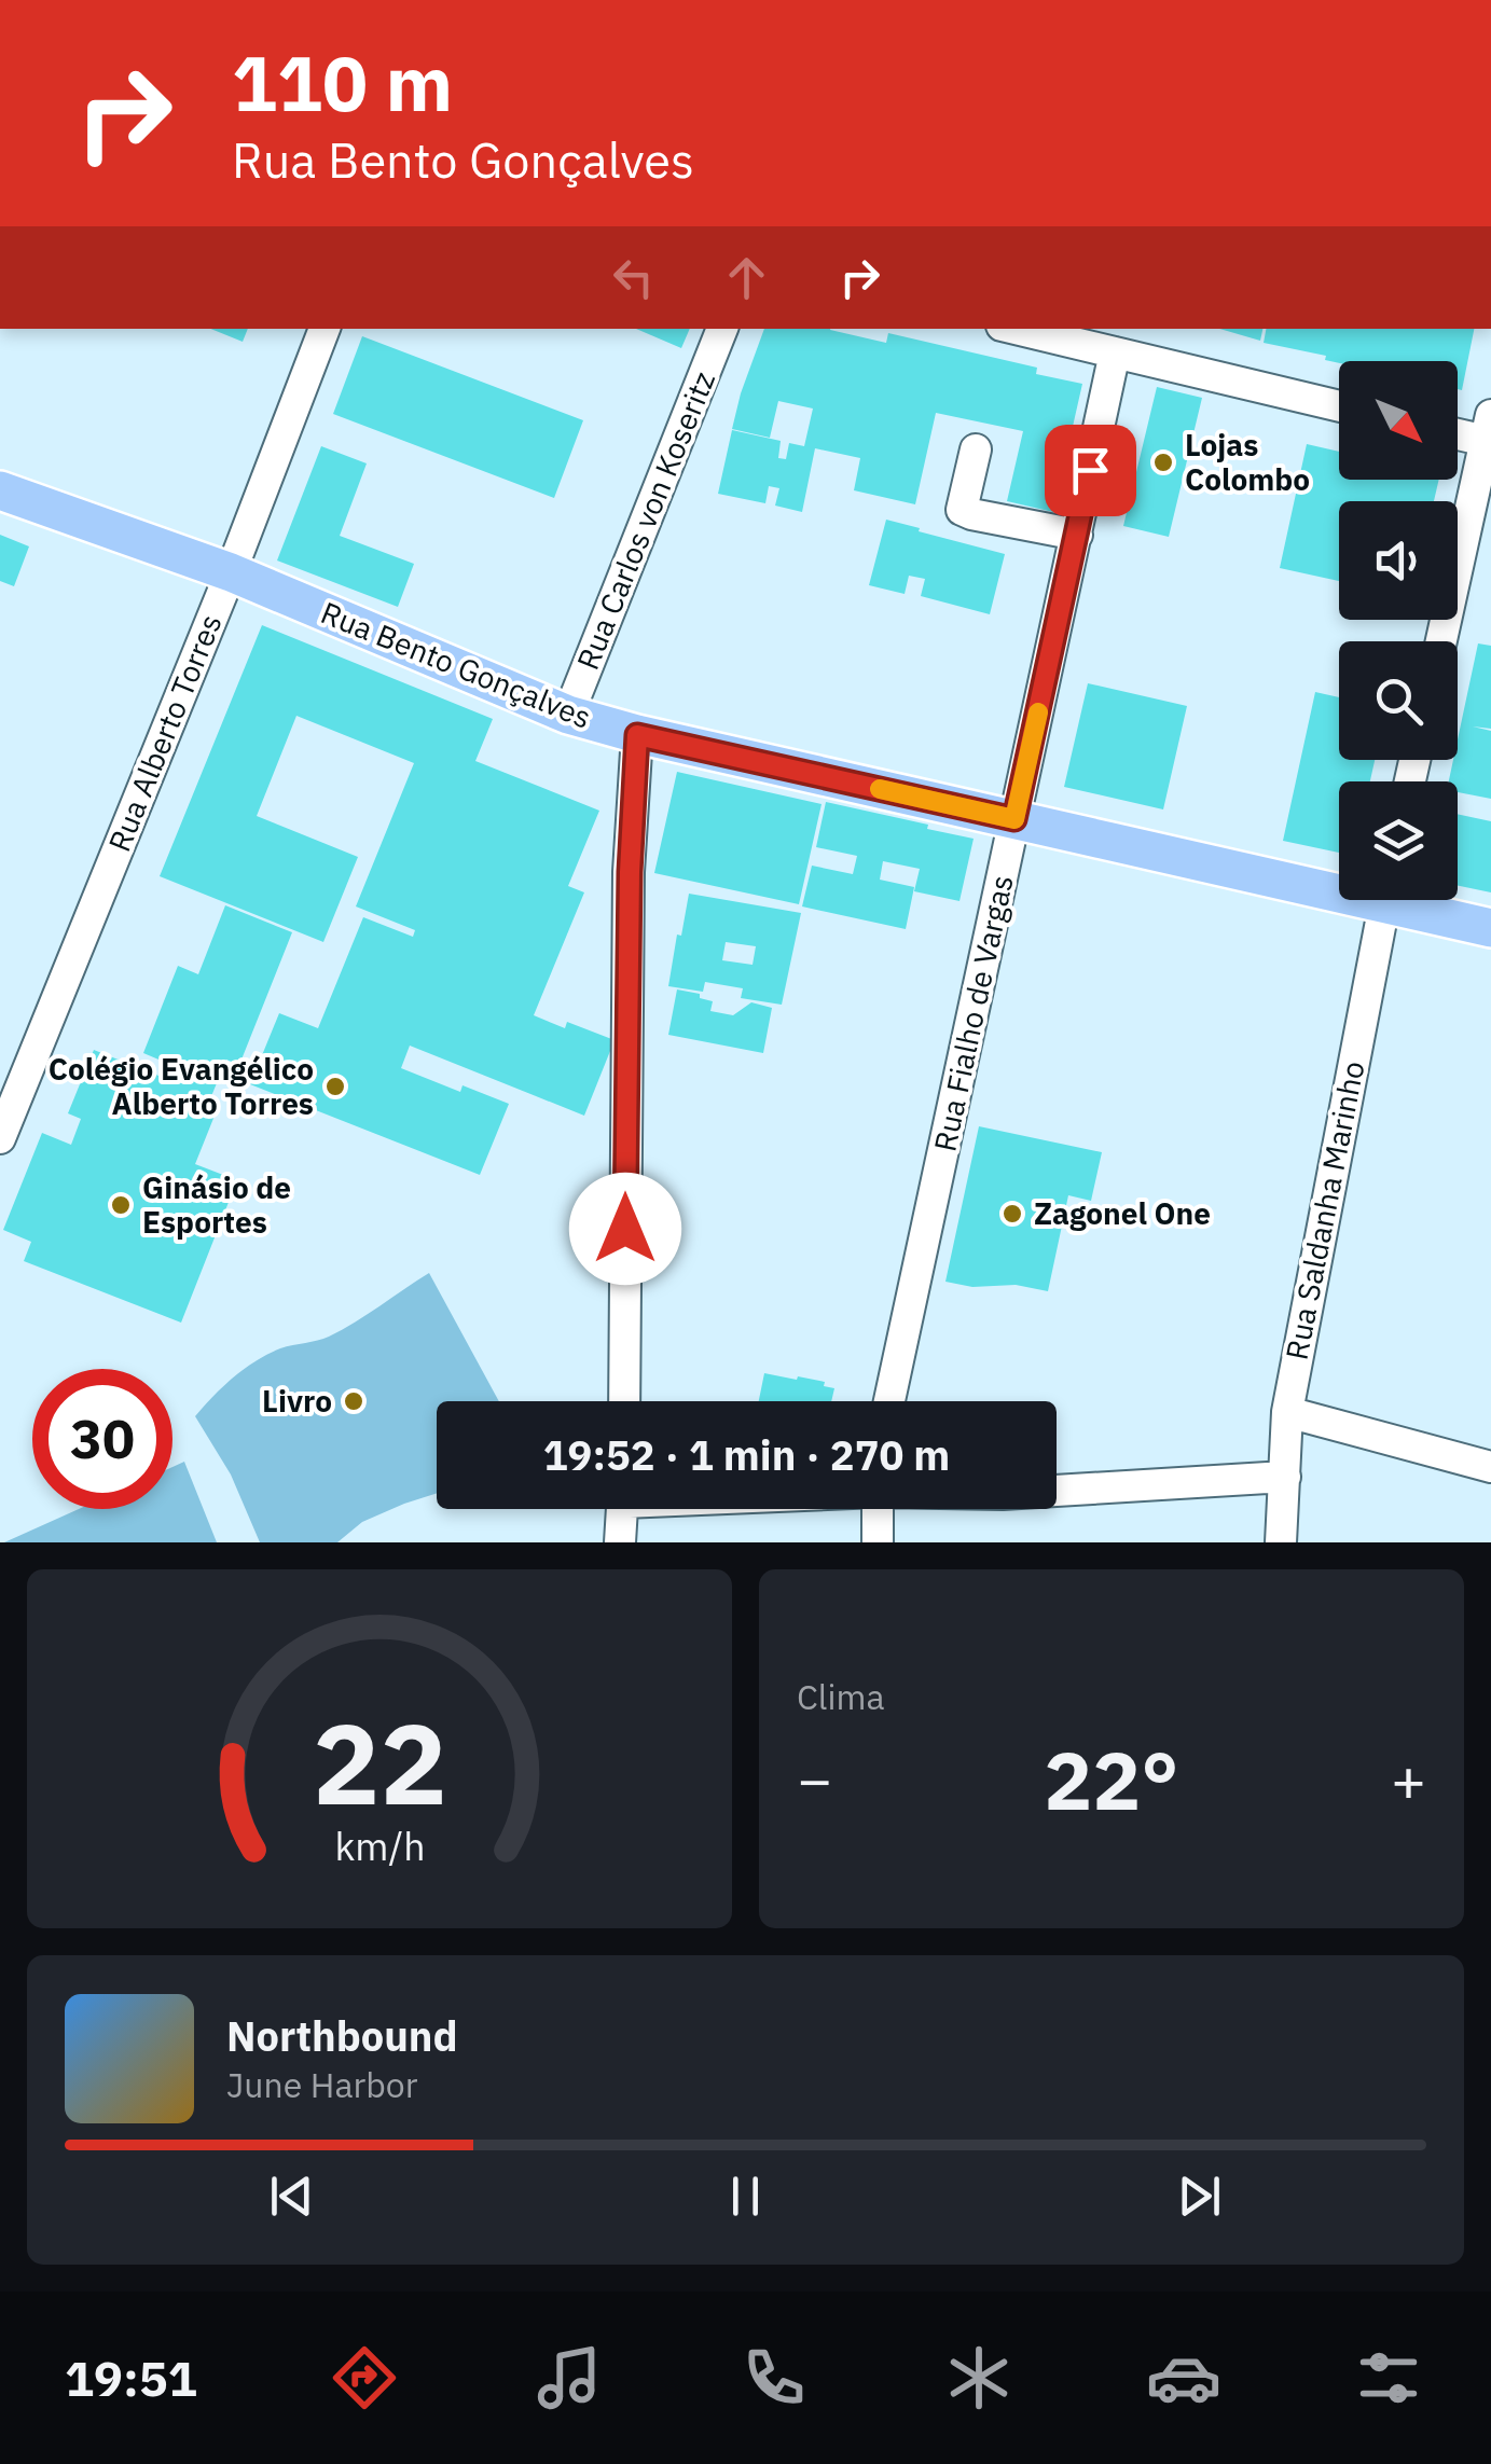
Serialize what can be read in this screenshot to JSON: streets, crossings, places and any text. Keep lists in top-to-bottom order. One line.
{"streets":{"main road":["Rua Bento Gonçalves"],"street":["Rua Carlos von Koseritz","Rua Alberto Torres","Rua Fialho de Vargas","Rua Saldanha Marinho"]},"crossings":[["Rua Carlos von Koseritz","Rua Bento Gonçalves"],["Rua Bento Gonçalves","Rua Alberto Torres"],["Rua Bento Gonçalves","Rua Fialho de Vargas"]],"places":["Lojas Colombo","Colégio Evangélico Alberto Torres","Ginásio de Esportes","Zagonel One","Livro"],"north":"bottom right","page":{"turn":["110 m","Rua Bento Gonçalves"],"limit":"30","trip":"19:52 · 1 min · 270 m","tile":"Clima","heat":["−","22°","+"],"song":["Northbound","June Harbor"],"tabs":"19:51","gauge":["22","km/h"]}}
